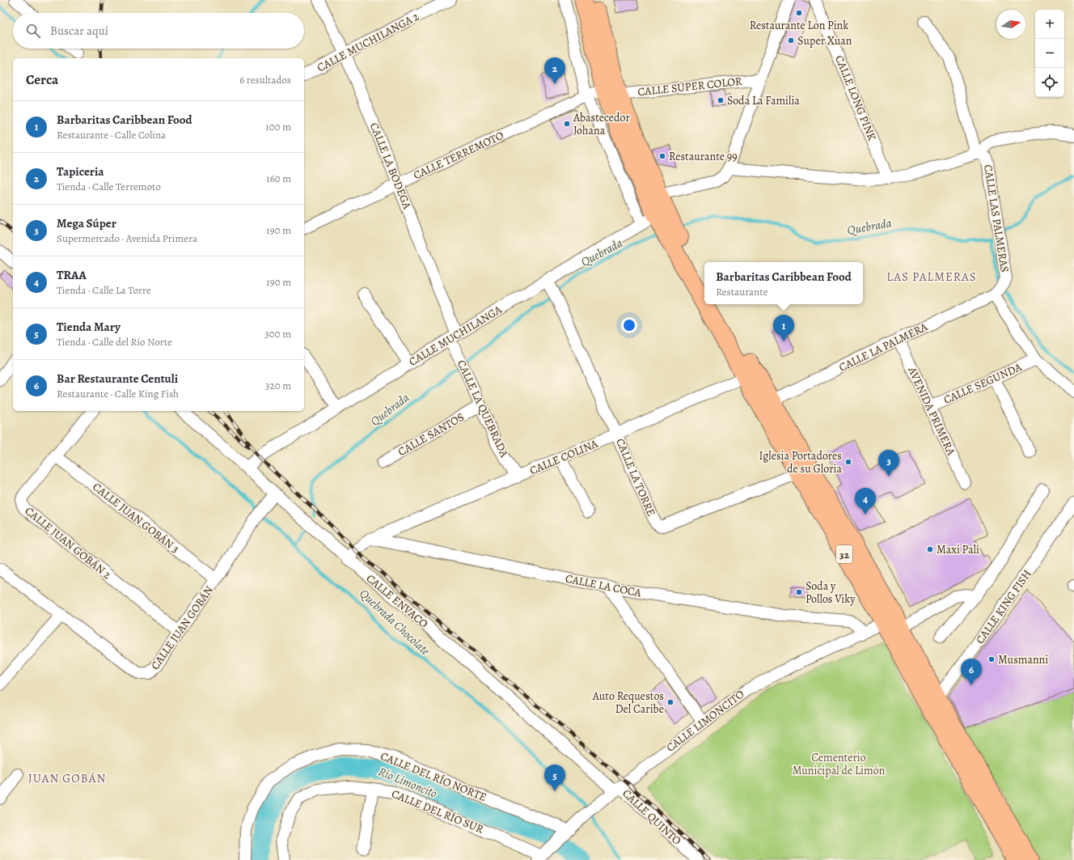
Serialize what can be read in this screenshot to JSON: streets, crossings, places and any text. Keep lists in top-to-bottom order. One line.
{"streets":{"highway":["32"],"street":["CALLE MUCHILANGA 2","CALLE SÚPER COLOR","CALLE LONG PINK","CALLE TERREMOTO","CALLE LA BODEGA","CALLE LAS PALMERAS","CALLE MUCHILANGA","CALLE LA PALMERA","CALLE SEGUNDA","CALLE LA QUEBRADA","AVENIDA PRIMERA","CALLE SANTOS","CALLE COLINA","CALLE LA TORRE","CALLE JUAN GOBÁN 3","CALLE JUAN GOBÁN 2","CALLE LA COCA","CALLE ENVACO","CALLE KING FISH","CALLE JUAN GOBÁN","CALLE LIMONCITO","CALLE DEL RÍO NORTE","CALLE DEL RÍO SUR","CALLE QUINTO"]},"crossings":[["CALLE MUCHILANGA 2","CALLE LA BODEGA"],["CALLE SÚPER COLOR","CALLE TERREMOTO"],["CALLE SÚPER COLOR","32"],["CALLE LONG PINK","CALLE LAS PALMERAS"],["CALLE TERREMOTO","CALLE LA BODEGA"],["CALLE TERREMOTO","32"],["CALLE LA BODEGA","CALLE MUCHILANGA"],["CALLE LA BODEGA","CALLE LA QUEBRADA"],["CALLE LAS PALMERAS","CALLE LA PALMERA"],["CALLE MUCHILANGA","CALLE LA QUEBRADA"],["CALLE MUCHILANGA","CALLE LA TORRE"],["CALLE MUCHILANGA","32"],["CALLE MUCHILANGA","CALLE ENVACO"],["CALLE LA PALMERA","AVENIDA PRIMERA"],["CALLE LA PALMERA","32"],["CALLE SEGUNDA","AVENIDA PRIMERA"],["CALLE LA QUEBRADA","CALLE SANTOS"],["CALLE LA QUEBRADA","CALLE COLINA"],["CALLE COLINA","CALLE LA TORRE"],["CALLE COLINA","32"],["CALLE COLINA","CALLE LA COCA"],["CALLE LA TORRE","32"],["CALLE JUAN GOBÁN 3","CALLE JUAN GOBÁN 2"],["CALLE JUAN GOBÁN 3","CALLE JUAN GOBÁN"],["CALLE JUAN GOBÁN 2","CALLE JUAN GOBÁN"],["32","CALLE KING FISH"],["32","CALLE LIMONCITO"],["CALLE LA COCA","CALLE LIMONCITO"],["CALLE ENVACO","CALLE JUAN GOBÁN"],["CALLE ENVACO","CALLE LIMONCITO"],["CALLE ENVACO","CALLE QUINTO"],["CALLE LIMONCITO","CALLE DEL RÍO NORTE"],["CALLE LIMONCITO","CALLE DEL RÍO SUR"],["CALLE LIMONCITO","CALLE QUINTO"]],"districts":["LAS PALMERAS","JUAN GOBÁN"],"water":["Quebrada","Quebrada Chocolate","Río Limoncito"],"parks":["Cementerio Municipal de Limón"],"places":["Restaurante Lon Pink","Super Xuan","Soda La Familia","Abastecedor Johana","Restaurante 99","Iglesia Portadores de su Gloria","Maxi Palí","Soda y Pollos Viky","Musmanni","Auto Requestos Del Caribe"],"north":"right","page":{"map_buttons":["+","−"],"search":"Buscar aquí","pins":["2","1","3","4","6","5"],"heading":["Cerca","6 resultados"],"list":[{"mark":"1","name":"Barbaritas Caribbean Food","note":"Restaurante · Calle Colina","value":"100 m"},{"mark":"2","name":"Tapiceria","note":"Tienda · Calle Terremoto","value":"160 m"},{"mark":"3","name":"Mega Súper","note":"Supermercado · Avenida Primera","value":"190 m"},{"mark":"4","name":"TRAA","note":"Tienda · Calle La Torre","value":"190 m"},{"mark":"5","name":"Tienda Mary","note":"Tienda · Calle del Río Norte","value":"300 m"},{"mark":"6","name":"Bar Restaurante Centuli","note":"Restaurante · Calle King Fish","value":"320 m"}],"popup":["Barbaritas Caribbean Food","Restaurante"]}}
